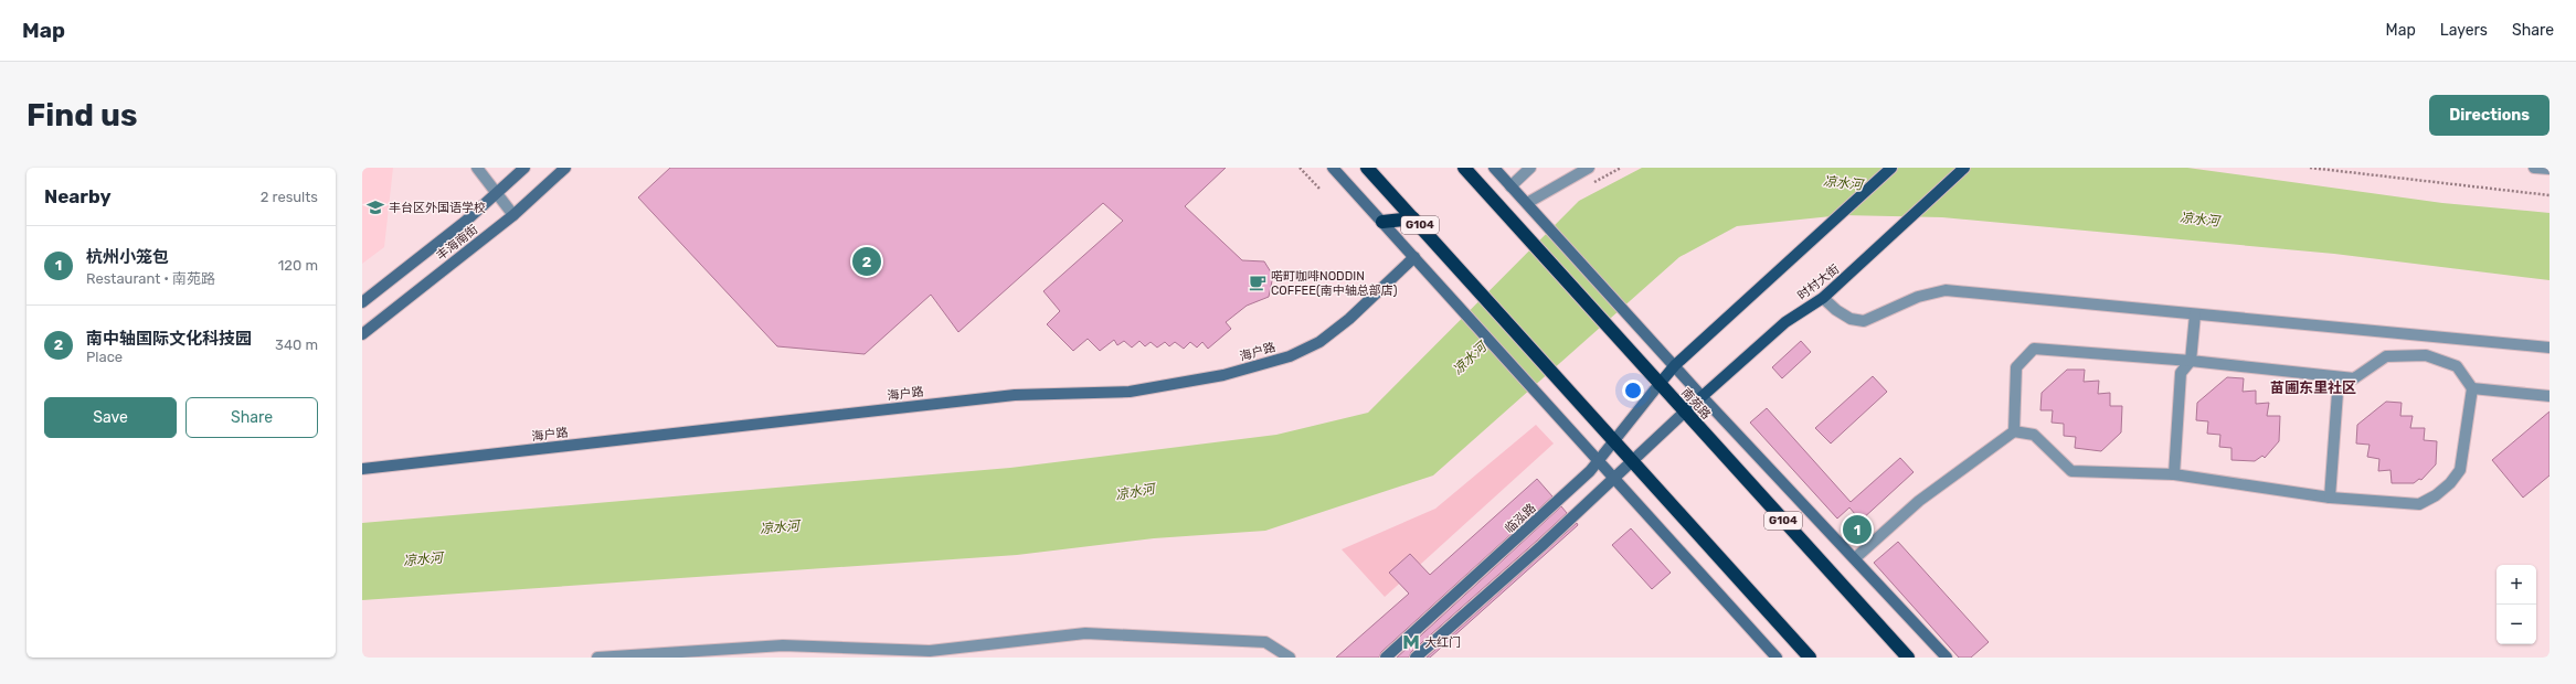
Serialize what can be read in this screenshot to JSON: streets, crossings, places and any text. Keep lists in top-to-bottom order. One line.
{"streets":{"highway":["G104","南苑路"],"main road":["时村大街"],"street":["丰海南街","海户路","临泓路"]},"crossings":[["G104","临泓路"],["时村大街","南苑路"],["南苑路","临泓路"]],"districts":["苗圃东里社区"],"water":["凉水河"],"places":{"school or university":["丰台区外国语学校"],"cafe":["喏町咖啡NODDIN COFFEE(南中轴总部店)"],"metro station":["大红门"]},"page":{"header":"Map","nav":["Map","Layers","Share"],"buttons":["Directions",["Save","Share"]],"title":"Find us","heading":["Nearby","2 results"],"list":[{"mark":"1","name":"杭州小笼包","note":"Restaurant · 南苑路","value":"120 m"},{"mark":"2","name":"南中轴国际文化科技园","note":"Place","value":"340 m"}],"pins":["2","1"],"map_buttons":["+","−"]}}
